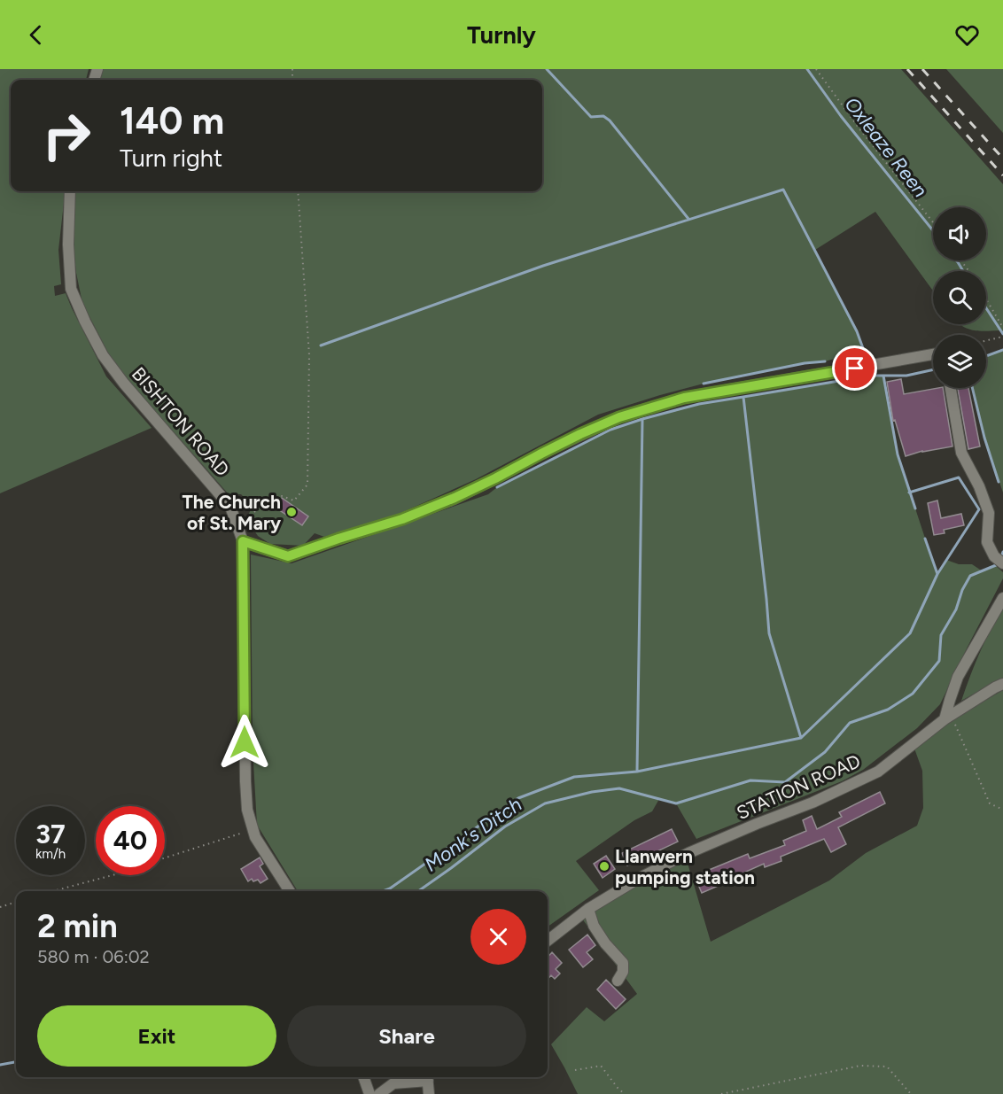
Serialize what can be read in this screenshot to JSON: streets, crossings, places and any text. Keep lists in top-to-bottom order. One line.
{"streets":{"street":["BISHTON ROAD","STATION ROAD"]},"water":["Oxleaze Reen","Monk's Ditch"],"places":["The Church of St. Mary","Llanwern pumping station"],"page":{"header":"Turnly","turn":["140 m","Turn right"],"speed":"37 km/h","limit":"40","heading":["2 min","580 m · 06:02"],"buttons":["Exit","Share"]}}
